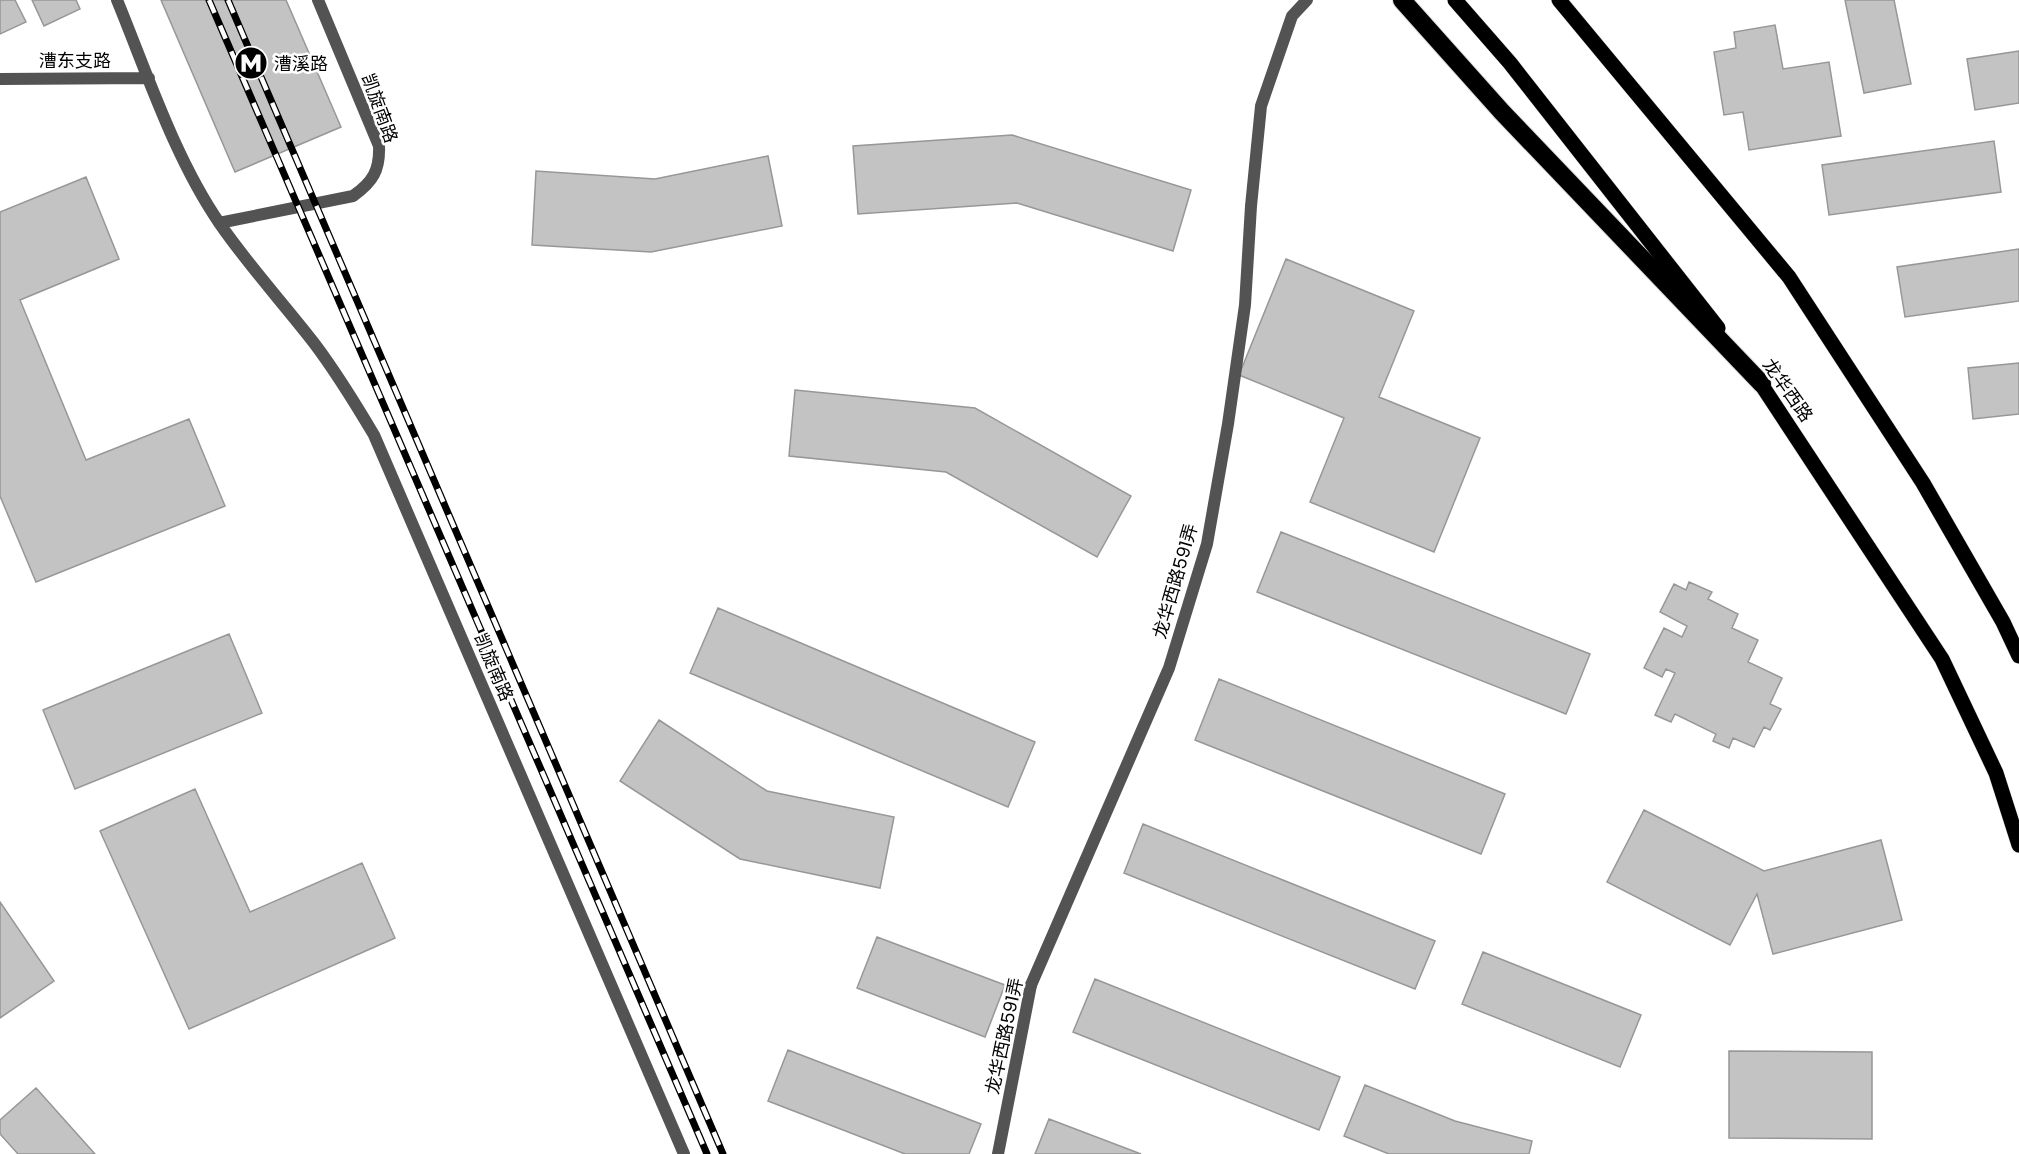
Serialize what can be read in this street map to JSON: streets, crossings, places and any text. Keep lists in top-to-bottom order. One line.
{"streets":{"main road":["龙华西路"],"street":["漕东支路","凯旋南路","龙华西路591弄"]},"crossings":[["漕东支路","凯旋南路"]],"places":{"metro station":["漕溪路"]}}
